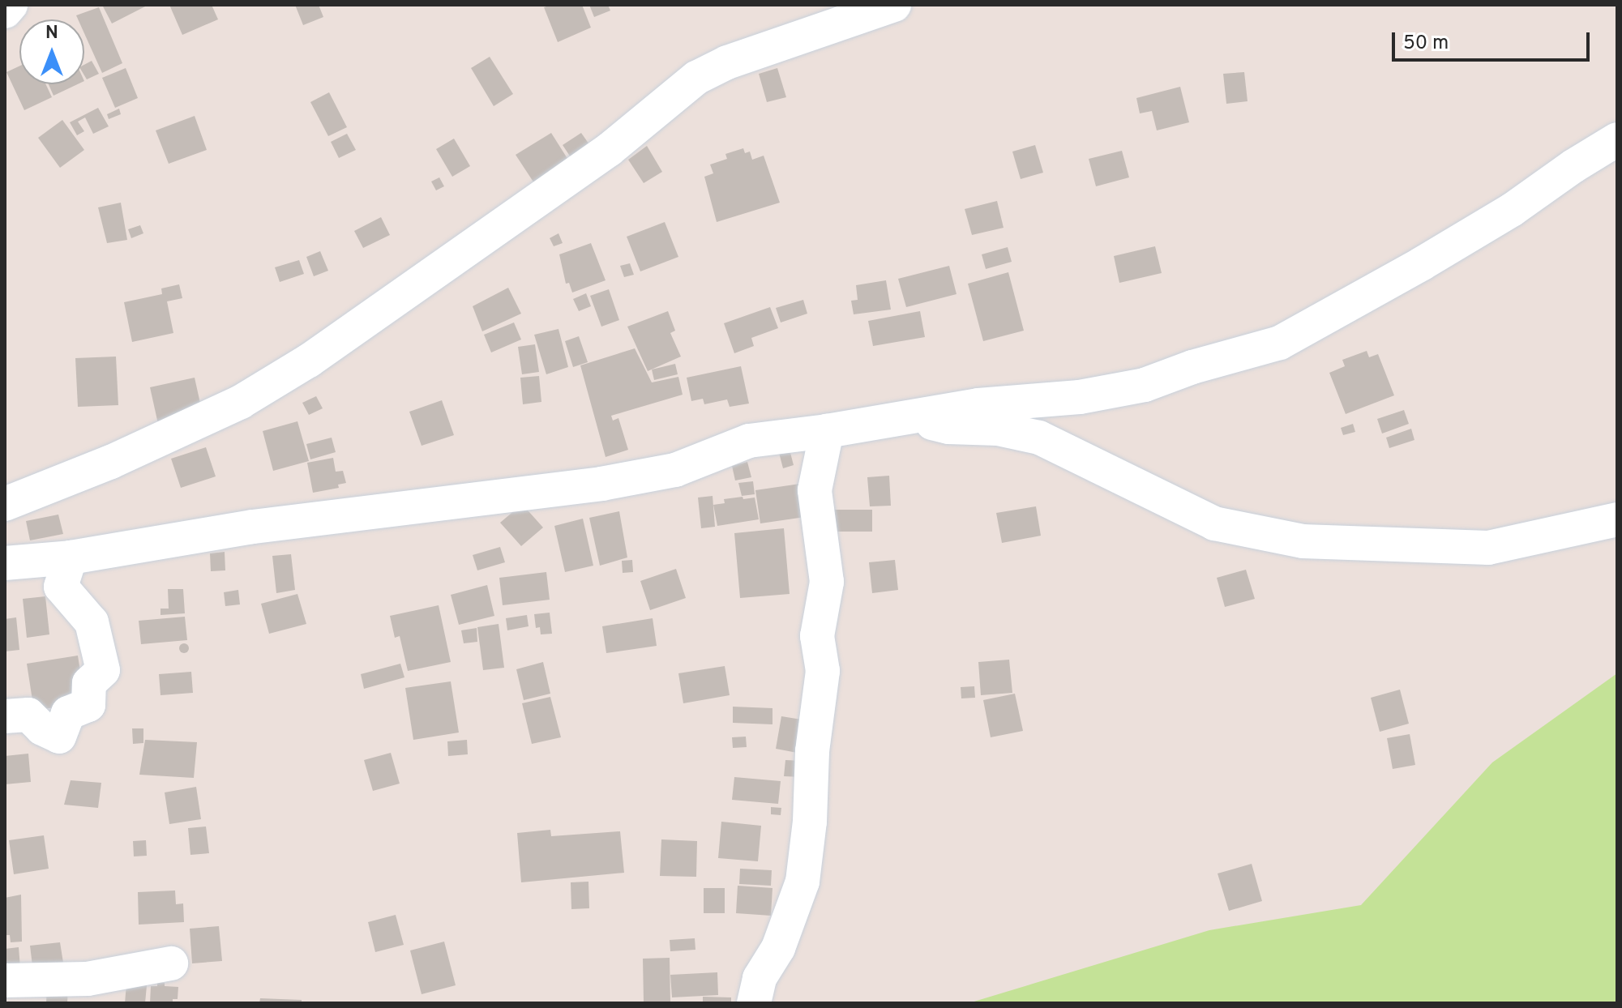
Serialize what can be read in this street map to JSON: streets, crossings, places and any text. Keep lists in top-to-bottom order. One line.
{"scale_bar":"50 m","north":"top"}
